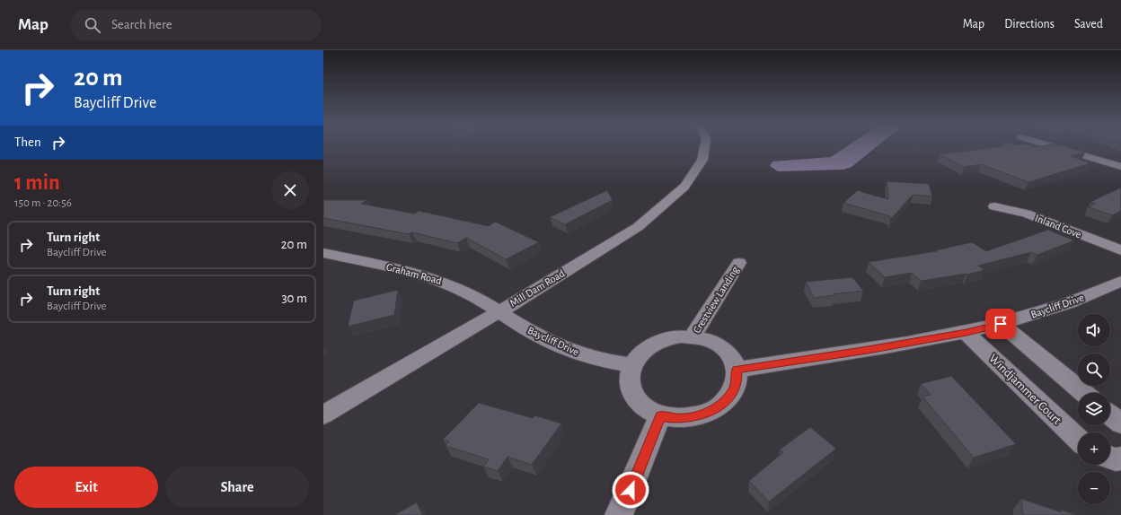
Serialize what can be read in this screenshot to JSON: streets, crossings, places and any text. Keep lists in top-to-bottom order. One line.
{"streets":{"street":["Inland Cove","Graham Road","Mill Dam Road","Crestview Landing","Baycliff Drive","Windjammer Court"]},"crossings":[["Graham Road","Mill Dam Road"],["Graham Road","Baycliff Drive"],["Mill Dam Road","Baycliff Drive"],["Crestview Landing","Baycliff Drive"],["Baycliff Drive","Windjammer Court"]],"page":{"header":"Map","search":"Search here","nav":["Map","Directions","Saved"],"turn":["20 m","Baycliff Drive"],"then":"Then","heading":["1 min","150 m · 20:56"],"list":[{"name":"Turn right","note":"Baycliff Drive","value":"20 m"},{"name":"Turn right","note":"Baycliff Drive","value":"30 m"}],"map_buttons":["+","−"],"buttons":["Exit","Share"]}}
